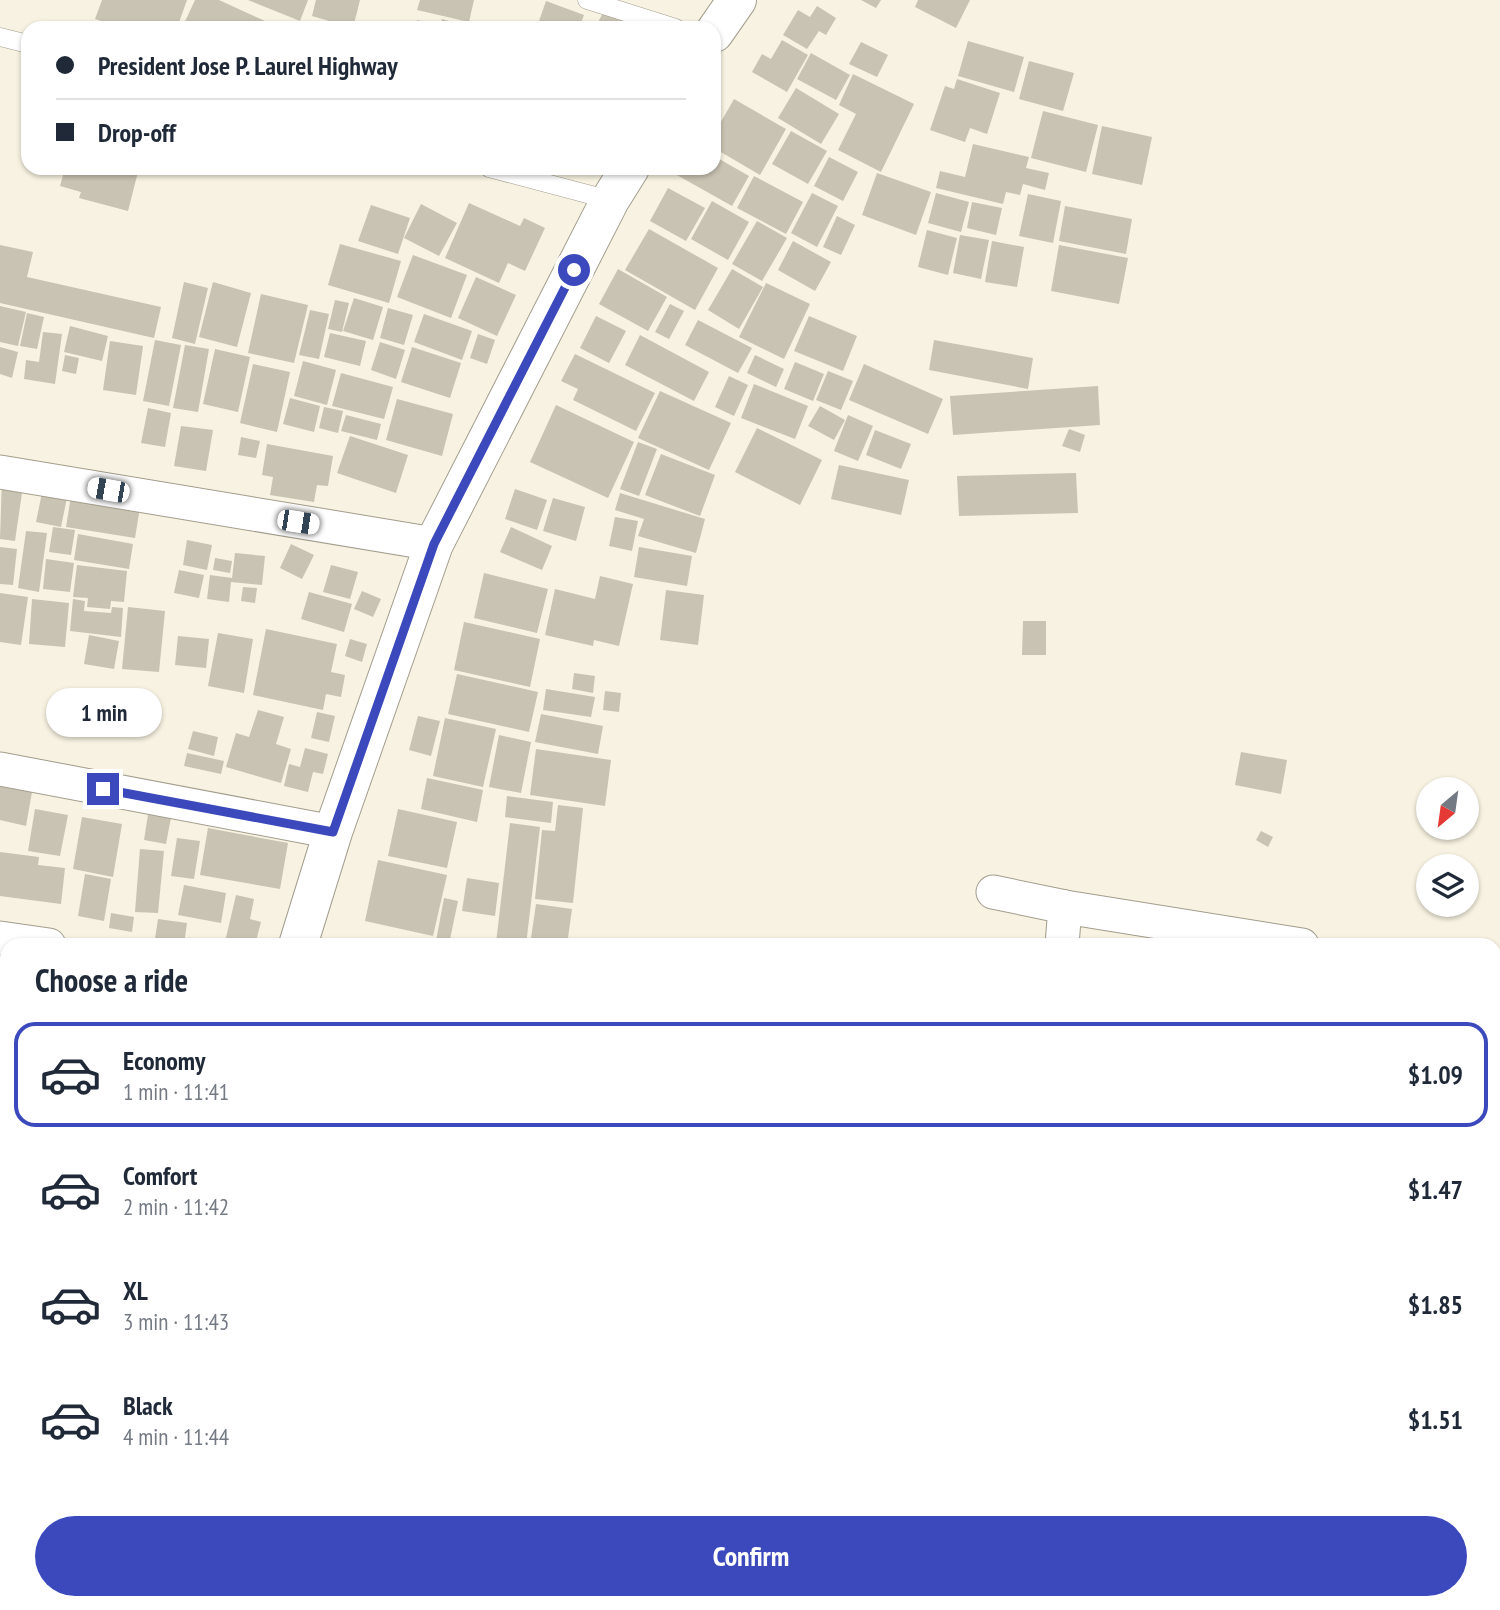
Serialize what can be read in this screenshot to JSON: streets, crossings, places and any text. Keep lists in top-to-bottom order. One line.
{"north":"bottom left","page":{"banner":["President Jose P. Laurel Highway","Drop-off"],"bubble":"1 min","heading":"Choose a ride","list":[{"name":"Economy","note":"1 min · 11:41","value":"$1.09"},{"name":"Comfort","note":"2 min · 11:42","value":"$1.47"},{"name":"XL","note":"3 min · 11:43","value":"$1.85"},{"name":"Black","note":"4 min · 11:44","value":"$1.51"}],"buttons":"Confirm"}}
